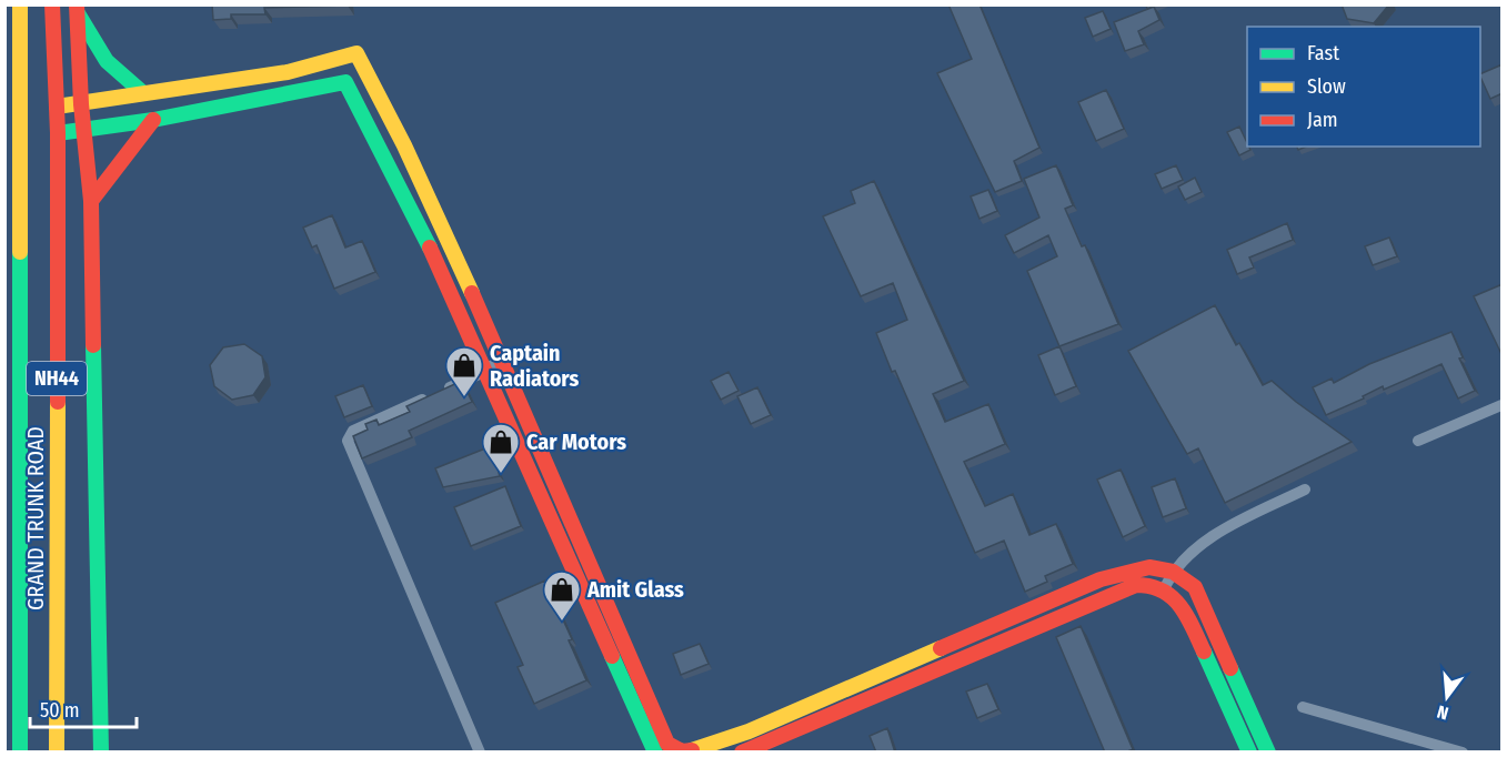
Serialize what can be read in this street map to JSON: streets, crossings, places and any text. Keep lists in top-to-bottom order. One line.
{"streets":{"main road":["NH44","GRAND TRUNK ROAD"]},"places":{"shop":["Captain Radiators","Car Motors","Amit Glass"]},"legend":["Fast","Slow","Jam"],"scale_bar":"50 m","north":"bottom"}
